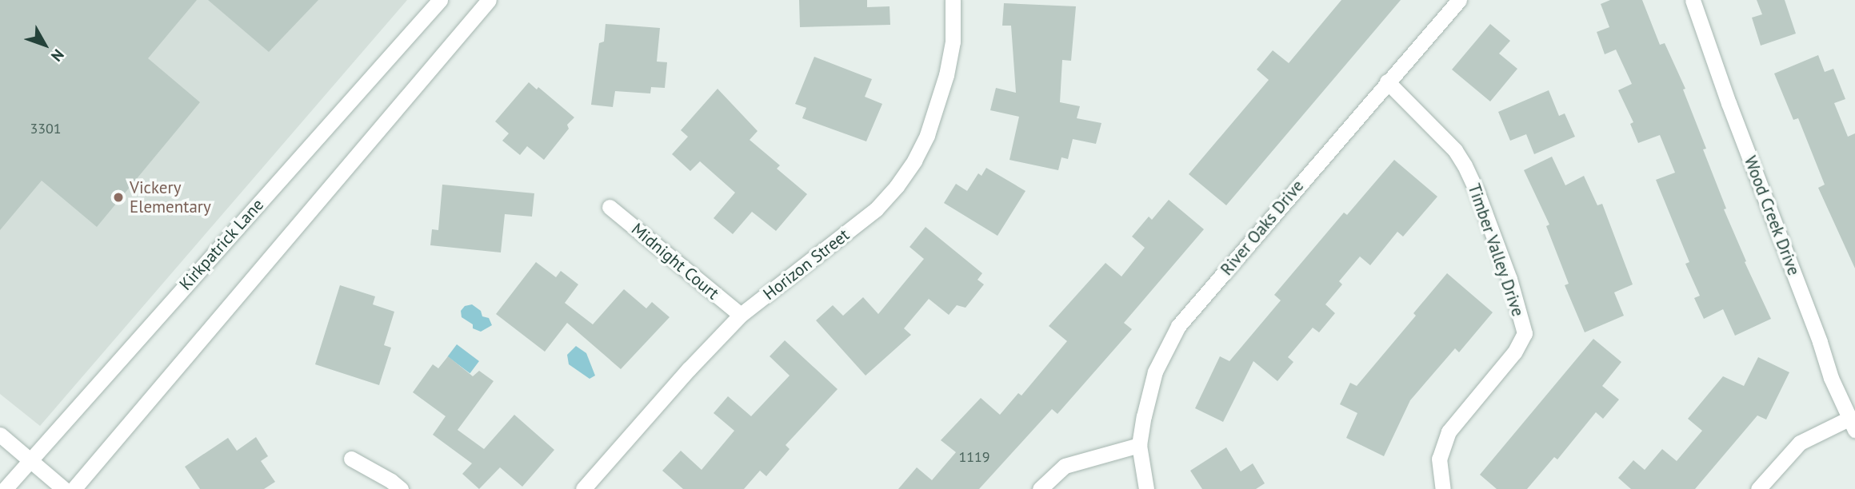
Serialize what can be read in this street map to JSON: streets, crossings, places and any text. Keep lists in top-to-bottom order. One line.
{"streets":{"street":["Wood Creek Drive","River Oaks Drive","Kirkpatrick Lane","Timber Valley Drive","Midnight Court","Horizon Street"]},"crossings":[["River Oaks Drive","Timber Valley Drive"],["Midnight Court","Horizon Street"]],"places":["Vickery Elementary"],"house_numbers":["3301","1119"],"north":"bottom right"}
